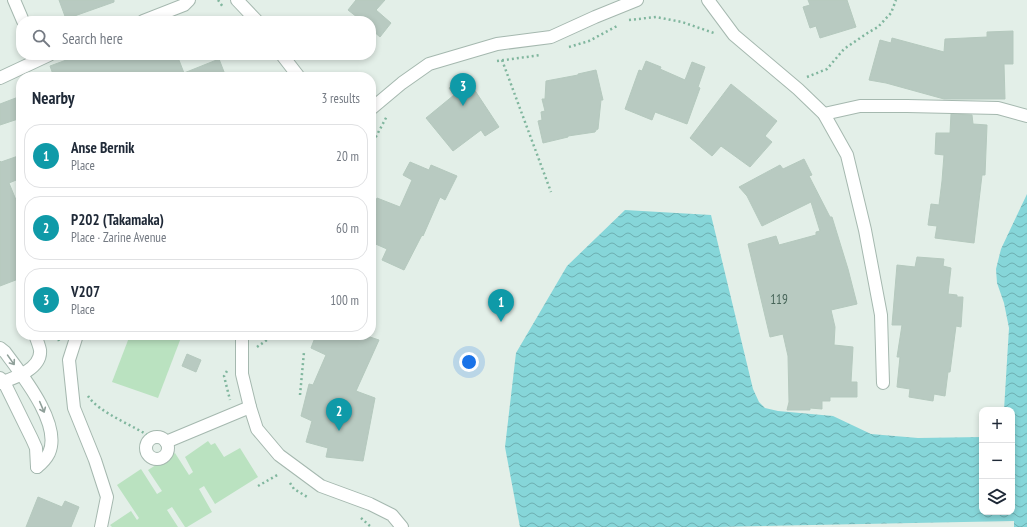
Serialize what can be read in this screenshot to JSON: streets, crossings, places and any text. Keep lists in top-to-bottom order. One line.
{"house_numbers":["119"],"page":{"search":"Search here","heading":["Nearby","3 results"],"pins":["3","1","2"],"list":[{"mark":"1","name":"Anse Bernik","note":"Place","value":"20 m"},{"mark":"2","name":"P202 (Takamaka)","note":"Place · Zarine Avenue","value":"60 m"},{"mark":"3","name":"V207","note":"Place","value":"100 m"}],"map_buttons":["+","−"]}}
